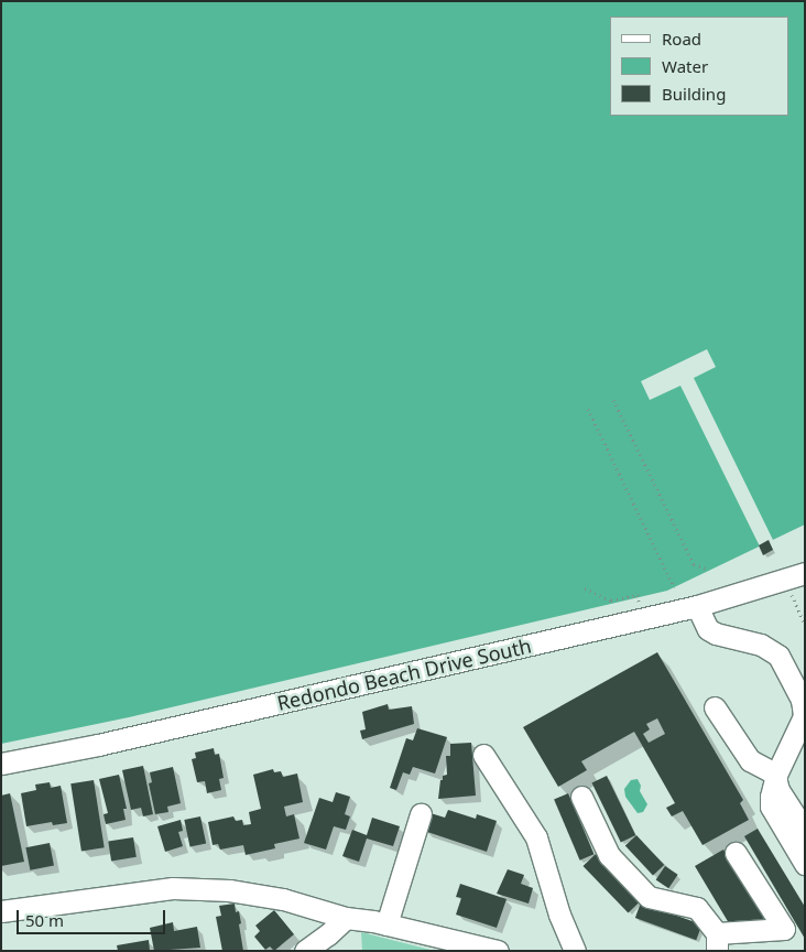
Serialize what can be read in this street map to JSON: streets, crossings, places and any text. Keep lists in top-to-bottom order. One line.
{"streets":{"street":["Redondo Beach Drive South"]},"legend":["Road","Water","Building"],"scale_bar":"50 m"}
